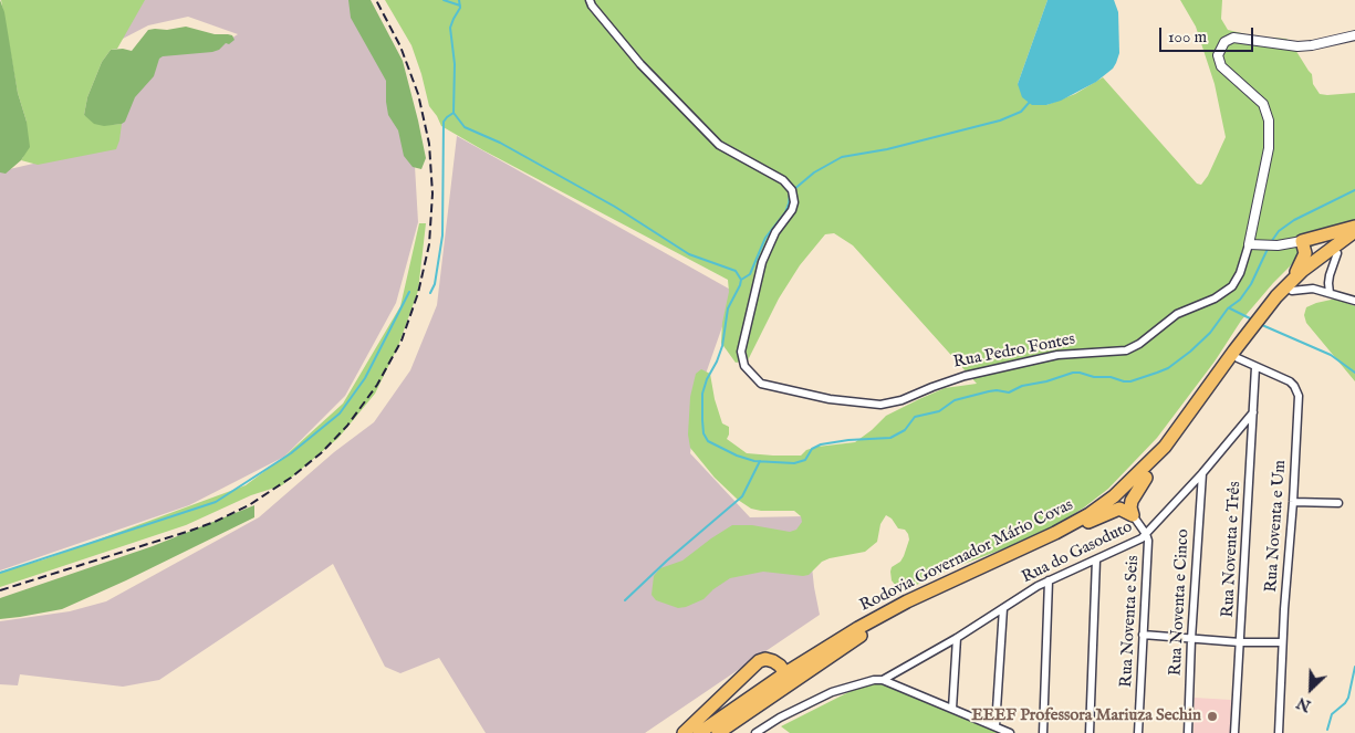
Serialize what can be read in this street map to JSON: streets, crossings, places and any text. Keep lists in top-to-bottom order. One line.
{"streets":{"highway":["Rodovia Governador Mário Covas"],"street":["Rua Pedro Fontes","Rua Noventa e Um","Rua Noventa e Três","Rua do Gasoduto","Rua Noventa e Cinco","Rua Noventa e Seis"]},"crossings":[["Rua Noventa e Um","Rua Noventa e Três"],["Rua Noventa e Um","Rodovia Governador Mário Covas"],["Rua Noventa e Três","Rua do Gasoduto"],["Rua do Gasoduto","Rua Noventa e Cinco"],["Rua do Gasoduto","Rua Noventa e Seis"]],"places":["EEEF Professora Mariuza Sechin"],"scale_bar":"100 m","north":"bottom left"}
